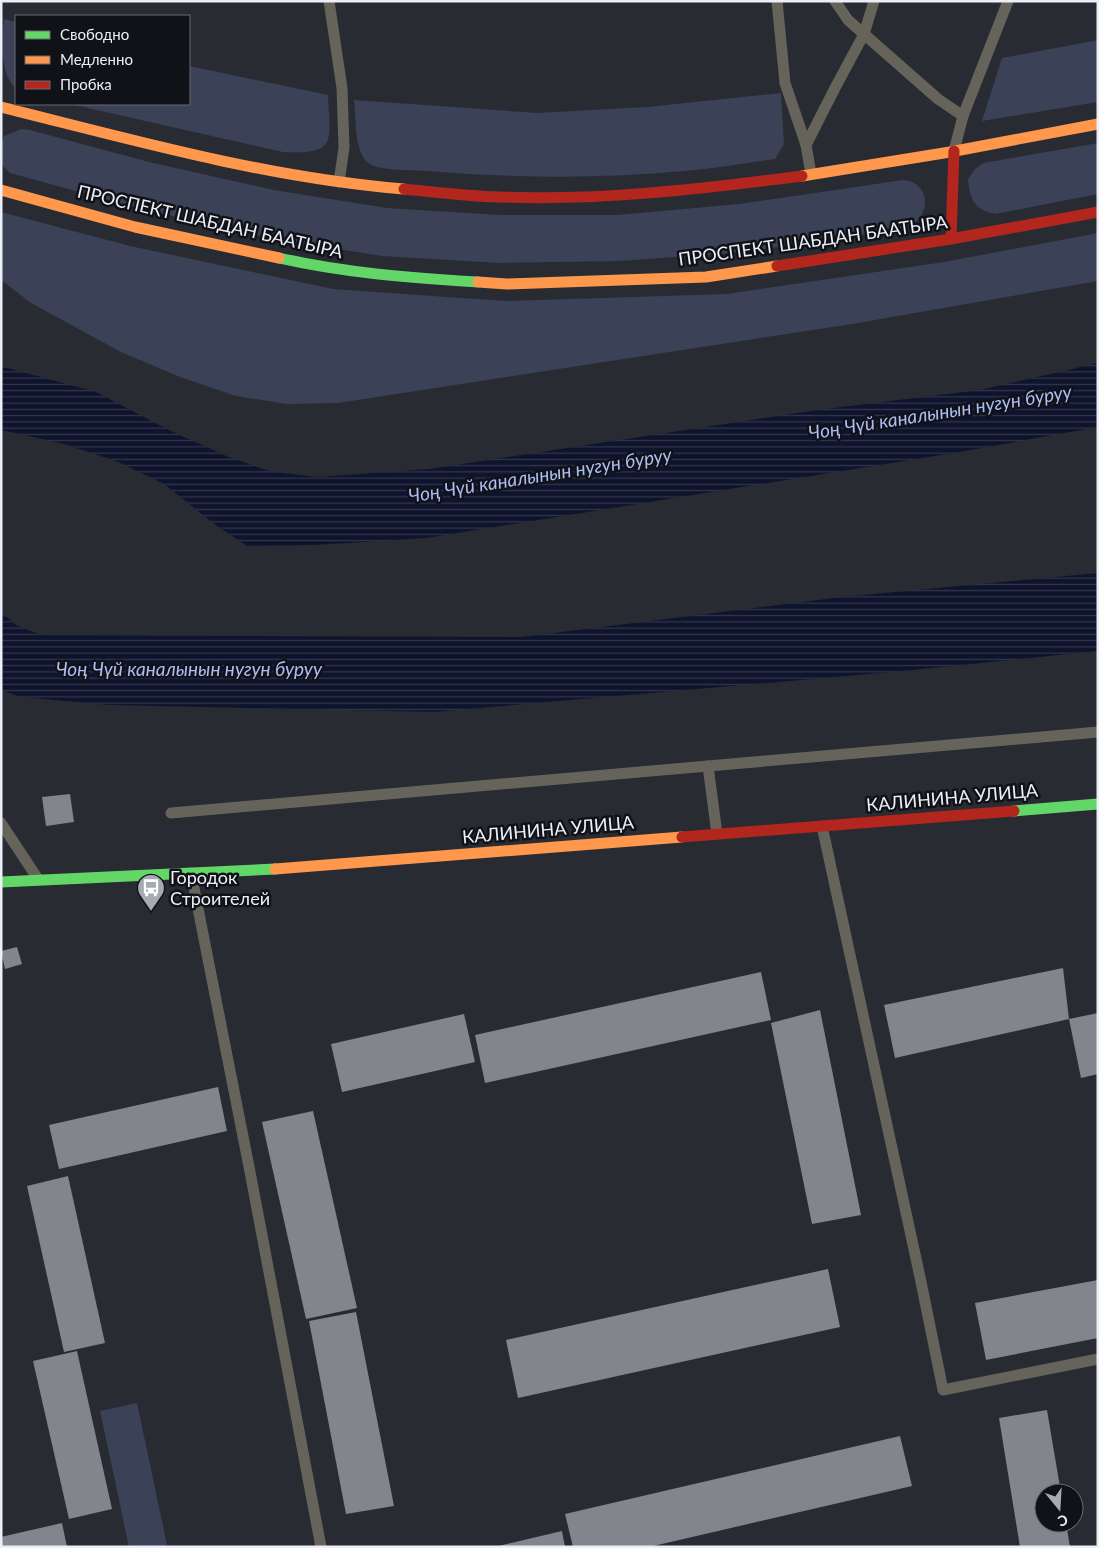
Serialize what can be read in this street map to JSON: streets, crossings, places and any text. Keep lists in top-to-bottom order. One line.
{"streets":{"main road":["ПРОСПЕКТ ШАБДАН БААТЫРА","КАЛИНИНА УЛИЦА"]},"water":["Чоң Чүй каналынын нугун буруу"],"places":{"bus stop":["Городок Строителей"]},"legend":["Свободно","Медленно","Пробка"],"north":"bottom"}
